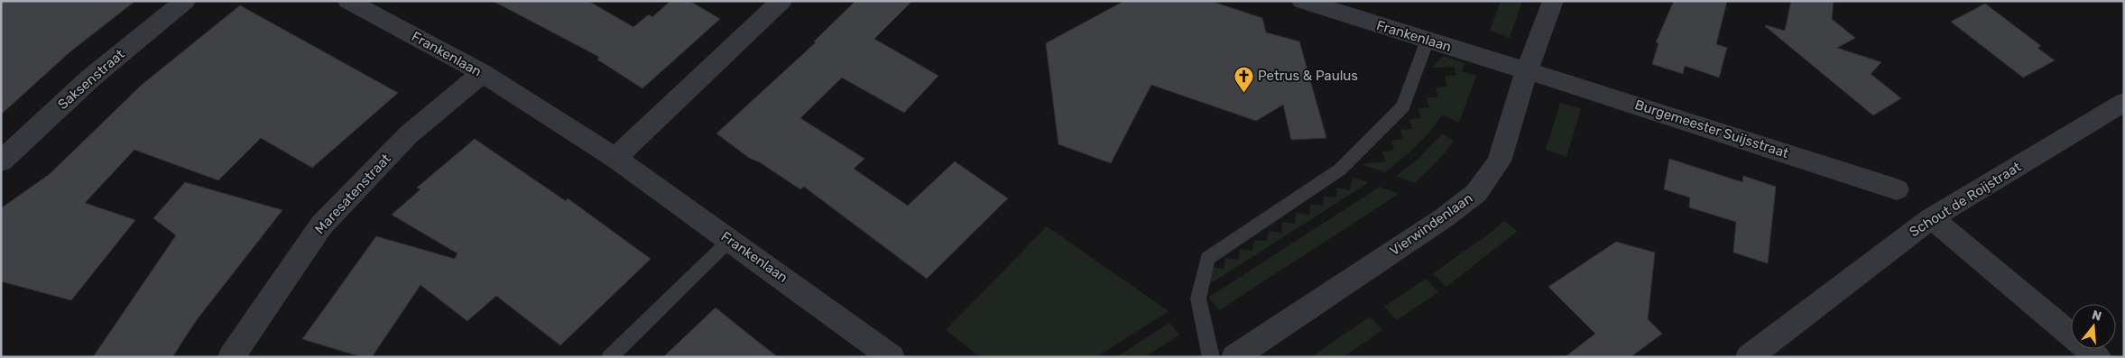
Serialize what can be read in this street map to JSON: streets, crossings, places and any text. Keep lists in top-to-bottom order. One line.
{"streets":{"street":["Frankenlaan","Saksenstraat","Burgemeester Suijsstraat","Maresatenstraat","Schout de Roijstraat","Vierwindenlaan"]},"crossings":[["Frankenlaan","Burgemeester Suijsstraat"],["Frankenlaan","Maresatenstraat"],["Frankenlaan","Vierwindenlaan"],["Burgemeester Suijsstraat","Vierwindenlaan"]],"places":{"church":["Petrus & Paulus"]},"north":"top"}
